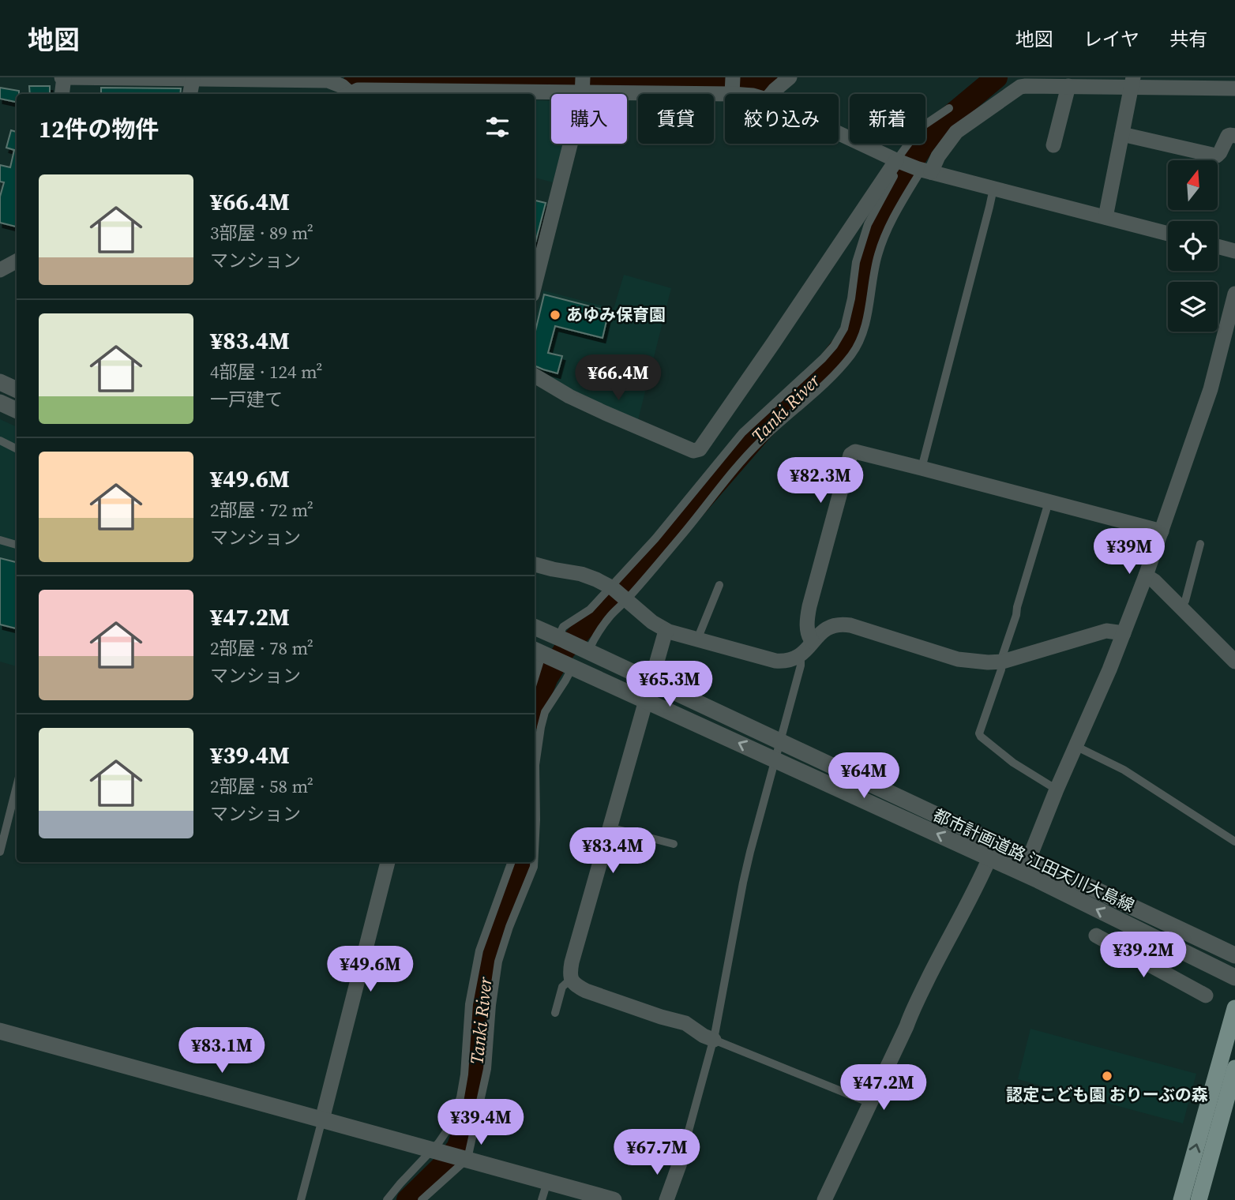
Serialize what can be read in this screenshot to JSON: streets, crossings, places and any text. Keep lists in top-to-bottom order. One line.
{"streets":{"street":["都市計画道路 江田天川大島線"]},"water":["Tanki River"],"places":["あゆみ保育園","認定こども園 おりーぶの森"],"north":"top","page":{"header":"地図","nav":["地図","レイヤ","共有"],"chip":["購入","賃貸","絞り込み","新着"],"heading":"12件の物件","list":[{"name":"¥66.4M","note":"3部屋 · 89 m² · マンション"},{"name":"¥83.4M","note":"4部屋 · 124 m² · 一戸建て"},{"name":"¥49.6M","note":"2部屋 · 72 m² · マンション"},{"name":"¥47.2M","note":"2部屋 · 78 m² · マンション"},{"name":"¥39.4M","note":"2部屋 · 58 m² · マンション"}],"price":["¥66.4M","¥82.3M","¥39M","¥65.3M","¥64M","¥83.4M","¥39.2M","¥49.6M","¥83.1M","¥47.2M","¥39.4M","¥67.7M"]}}
